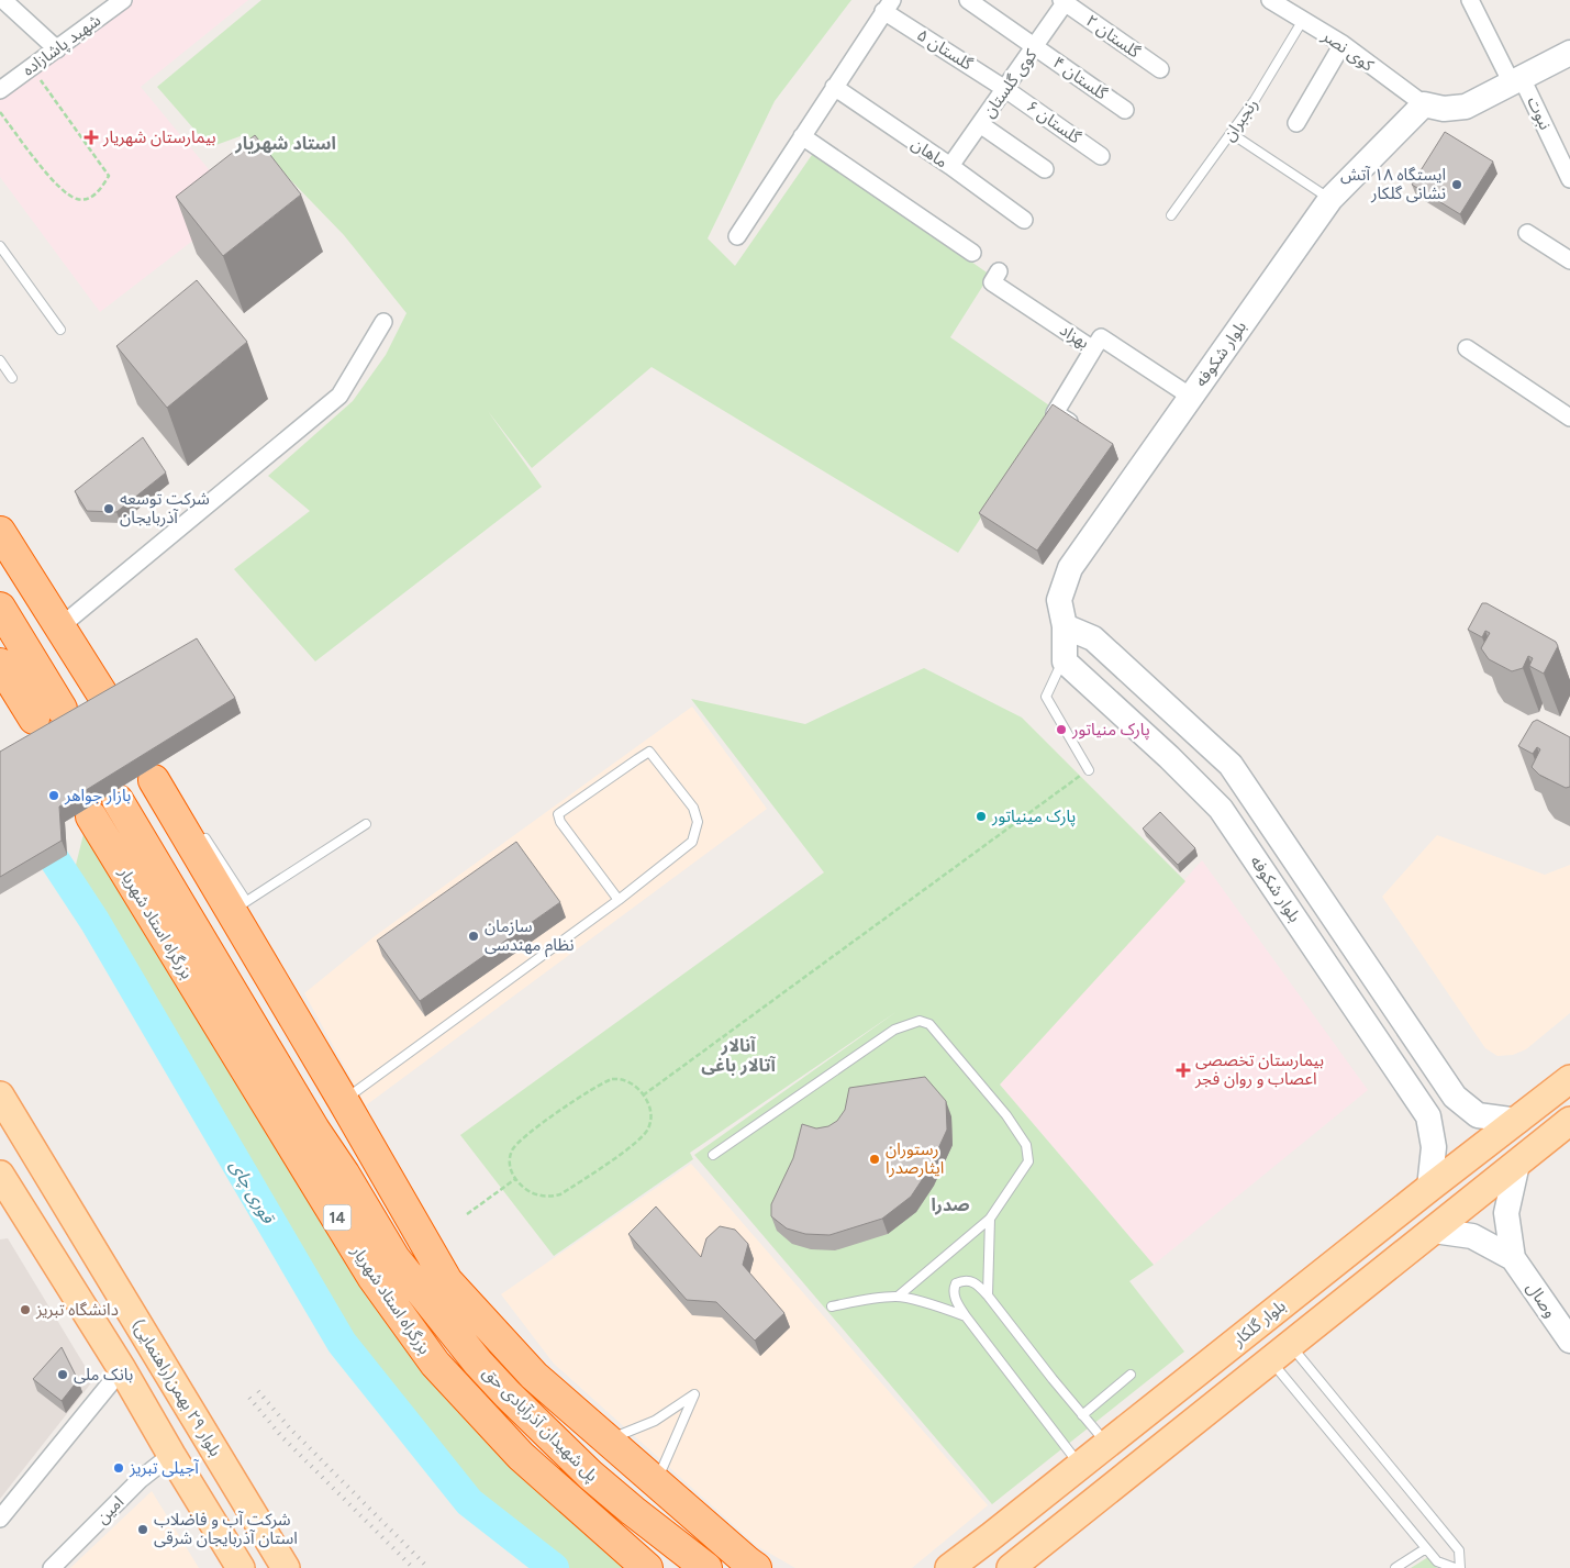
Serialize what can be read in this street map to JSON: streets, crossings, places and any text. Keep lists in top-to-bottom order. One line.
{"streets":{"highway":["بزرگراه استاد شهریار","14","پل شهیدان آذرآبادی حق"],"main road":["بلوار شکوفه","وصال","بلوار گلکار","بلوار ٢٩ بهمن(راهنمایی)"],"street":["گلستان ۲","شهید پاشازاده","گلستان ۵","کوی نصر","گلستان ۴","کوی گلستان","نبوت","گلستان ۶","ماهان","بهزاد","امین"],"lane":["رنجبران"]},"crossings":[["گلستان ۲","کوی گلستان"],["گلستان ۵","کوی گلستان"],["گلستان ۵","گلستان ۶"],["کوی نصر","رنجبران"],["کوی نصر","بلوار شکوفه"],["گلستان ۴","کوی گلستان"],["کوی گلستان","گلستان ۶"],["کوی گلستان","ماهان"],["بهزاد","بلوار شکوفه"],["بلوار شکوفه","بلوار گلکار"],["بزرگراه استاد شهریار","پل شهیدان آذرآبادی حق"]],"districts":["استاد شهریار","آنالار آتالار باغی","صدرا"],"water":["قوری چای"],"places":{"health":["بیمارستان شهریار","بیمارستان تخصصی اعصاب و روان فجر"],"other":["ایستگاه ۱۸ آتش نشانی گلکار","شرکت توسعه آذربایجان","پارک منیاتور","بازار جواهر","پارک مینیاتور","سازمان نظام مهندسی","رستوران ایثارصدرا","دانشگاه تبریز","بانک ملی","آجیلی تبریز","شرکت آب و فاضلاب استان آذربایجان شرقی"]}}
